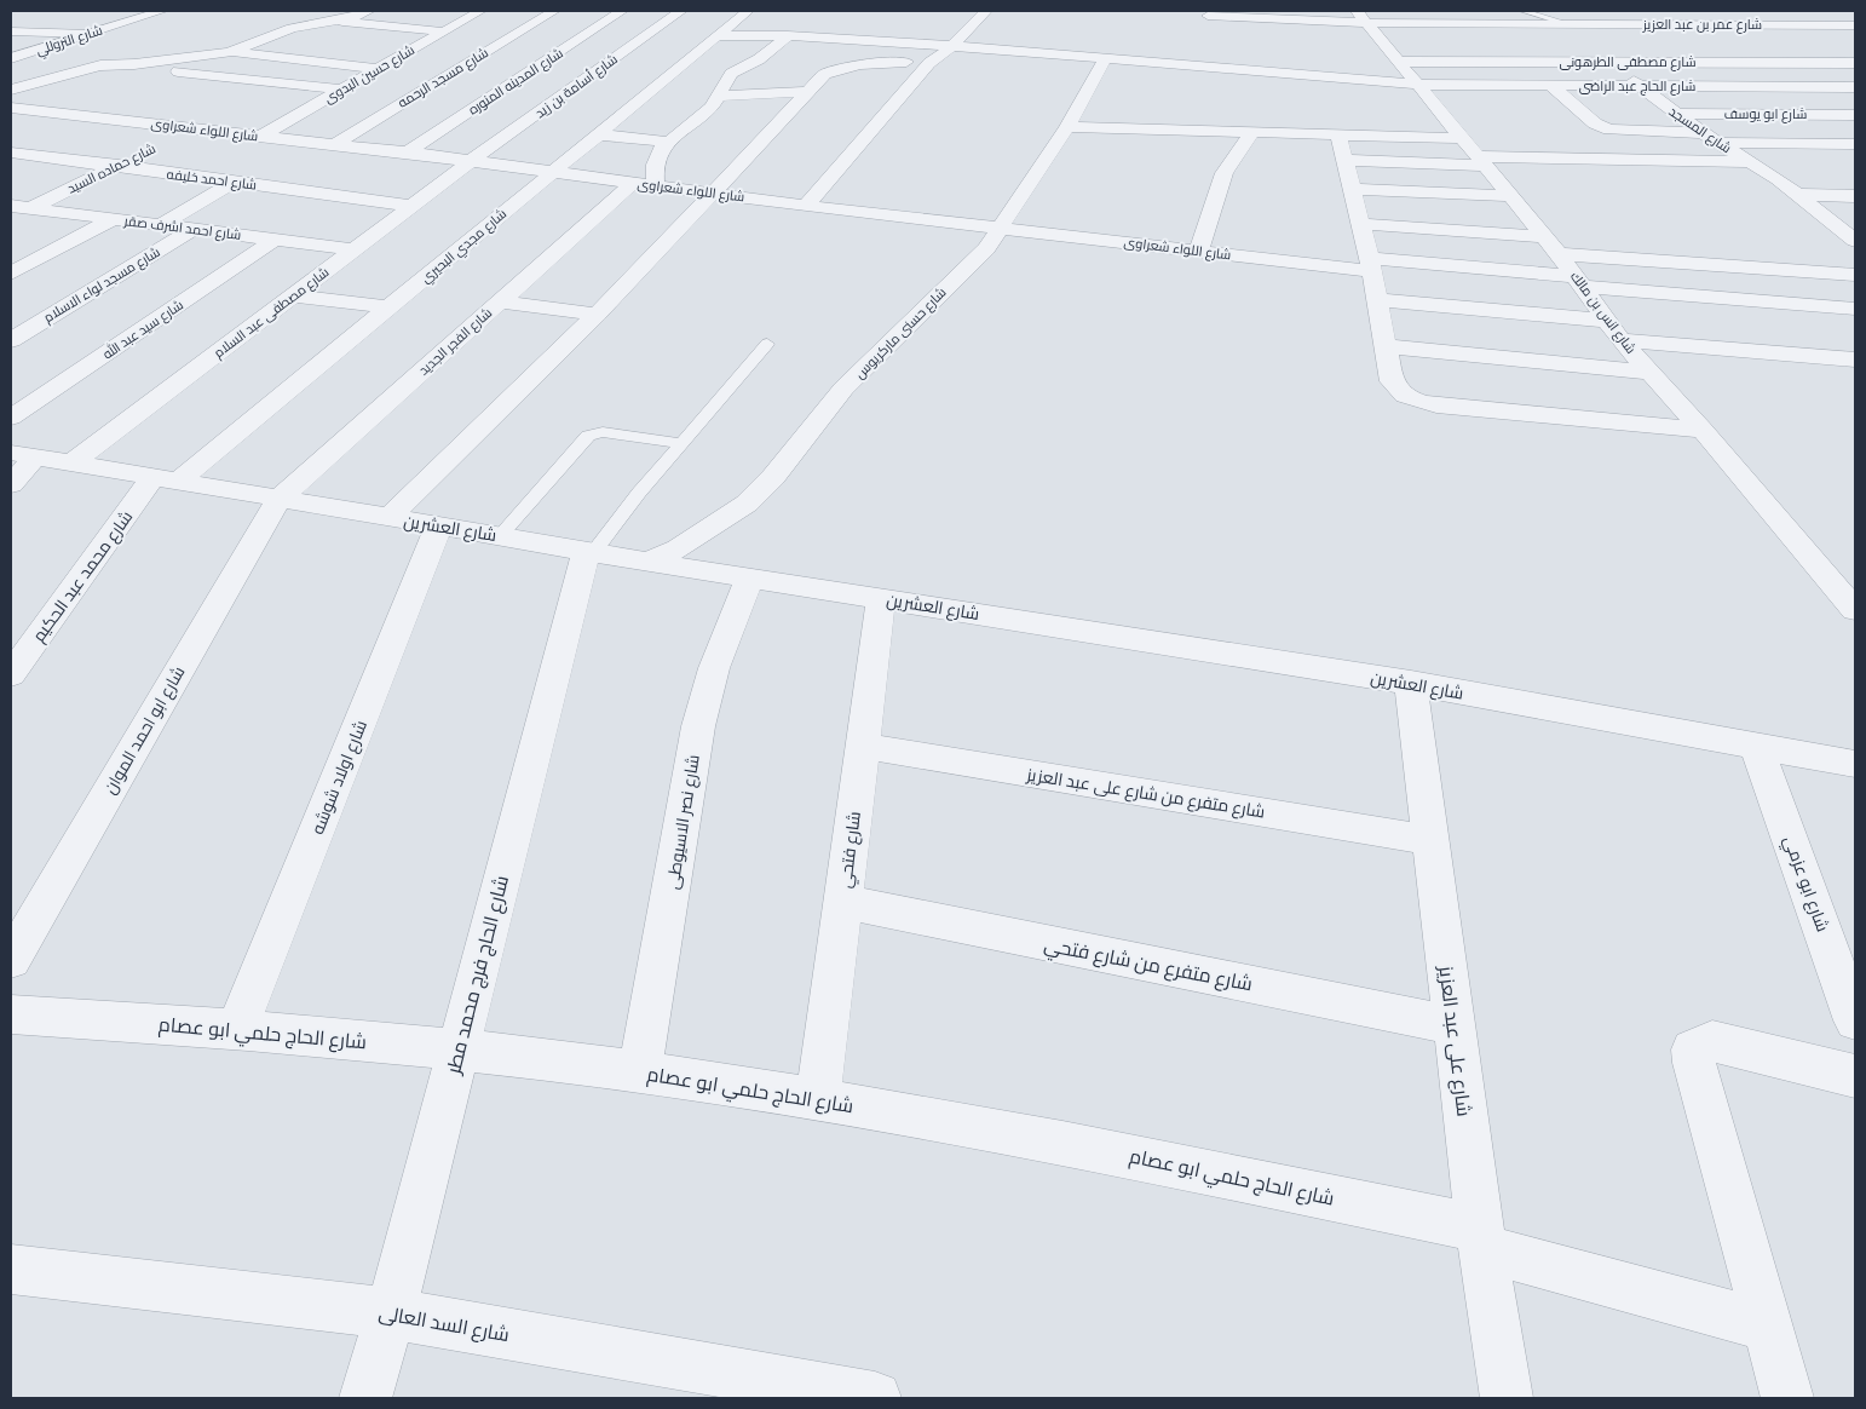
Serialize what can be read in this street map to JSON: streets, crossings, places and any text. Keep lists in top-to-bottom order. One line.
{"streets":{"street":["شارع عمر بن عبد العزيز","شارع التروللي","شارع مصطفى الطرهونى","شارع حسين البدوى","شارع مسجد الرحمه","شارع المدينه المنوره","شارع أسامة بن زيد","شارع الحاج عبد الراضى","شارع ابو يوسف","شارع اللواء شعراوى","شارع المسجد","شارع حماده السيد","شارع احمد خليفه","شارع احمد اشرف صقر","شارع مجدي البحيري","شارع مسجد لواء الاسلام","شارع مصطفى عبد السلام","شارع انس بن مالك","شارع سيد عبد الله","شارع حسنى ماركريوس","شارع الفجر الجديد","شارع العشرين","شارع محمد عبد الحكيم","شارع ابو احمد الموان","شارع اولاد شوشه","شارع متفرع من شارع على عبد العزيز","شارع نصر الاسيوطى","شارع فتحي","شارع ابو عزمي","شارع متفرع من شارع فتحي","شارع الحاج فرج محمد مطر","شارع الحاج حلمي ابو عصام","شارع على عبد العزيز","شارع السد العالى"]},"crossings":[["شارع عمر بن عبد العزيز","شارع المسجد"],["شارع عمر بن عبد العزيز","شارع انس بن مالك"],["شارع مصطفى الطرهونى","شارع المسجد"],["شارع مصطفى الطرهونى","شارع انس بن مالك"],["شارع حسين البدوى","شارع اللواء شعراوى"],["شارع مسجد الرحمه","شارع اللواء شعراوى"],["شارع المدينه المنوره","شارع اللواء شعراوى"],["شارع أسامة بن زيد","شارع اللواء شعراوى"],["شارع أسامة بن زيد","شارع مصطفى عبد السلام"],["شارع الحاج عبد الراضى","شارع المسجد"],["شارع الحاج عبد الراضى","شارع مجدي البحيري"],["شارع الحاج عبد الراضى","شارع انس بن مالك"],["شارع الحاج عبد الراضى","شارع حسنى ماركريوس"],["شارع ابو يوسف","شارع المسجد"],["شارع اللواء شعراوى","شارع حماده السيد"],["شارع اللواء شعراوى","شارع مجدي البحيري"],["شارع اللواء شعراوى","شارع مصطفى عبد السلام"],["شارع اللواء شعراوى","شارع انس بن مالك"],["شارع اللواء شعراوى","شارع حسنى ماركريوس"],["شارع اللواء شعراوى","شارع الفجر الجديد"],["شارع حماده السيد","شارع احمد خليفه"],["شارع حماده السيد","شارع احمد اشرف صقر"],["شارع احمد خليفه","شارع مصطفى عبد السلام"],["شارع احمد اشرف صقر","شارع مسجد لواء الاسلام"],["شارع احمد اشرف صقر","شارع مصطفى عبد السلام"],["شارع احمد اشرف صقر","شارع سيد عبد الله"],["شارع مجدي البحيري","شارع العشرين"],["شارع مجدي البحيري","شارع محمد عبد الحكيم"],["شارع مصطفى عبد السلام","شارع العشرين"],["شارع حسنى ماركريوس","شارع العشرين"],["شارع الفجر الجديد","شارع العشرين"],["شارع الفجر الجديد","شارع ابو احمد الموان"],["شارع العشرين","شارع محمد عبد الحكيم"],["شارع العشرين","شارع ابو احمد الموان"],["شارع العشرين","شارع اولاد شوشه"],["شارع العشرين","شارع نصر الاسيوطى"],["شارع العشرين","شارع فتحي"],["شارع العشرين","شارع ابو عزمي"],["شارع العشرين","شارع الحاج فرج محمد مطر"],["شارع العشرين","شارع على عبد العزيز"],["شارع اولاد شوشه","شارع الحاج حلمي ابو عصام"],["شارع متفرع من شارع على عبد العزيز","شارع فتحي"],["شارع متفرع من شارع على عبد العزيز","شارع على عبد العزيز"],["شارع نصر الاسيوطى","شارع الحاج حلمي ابو عصام"],["شارع فتحي","شارع متفرع من شارع فتحي"],["شارع فتحي","شارع الحاج حلمي ابو عصام"],["شارع متفرع من شارع فتحي","شارع على عبد العزيز"],["شارع الحاج فرج محمد مطر","شارع الحاج حلمي ابو عصام"],["شارع الحاج فرج محمد مطر","شارع السد العالى"],["شارع الحاج حلمي ابو عصام","شارع على عبد العزيز"]]}
